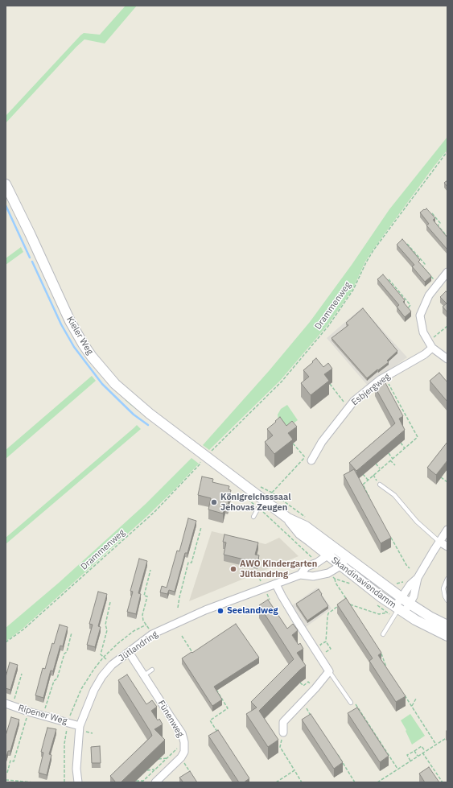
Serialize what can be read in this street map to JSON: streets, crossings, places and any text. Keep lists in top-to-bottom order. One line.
{"streets":{"street":["Kieler Weg","Esbjergweg","Skandinaviendamm","Jütlandring","Ripener Weg","Fünenweg"],"path":["Drammenweg"]},"crossings":[["Drammenweg","Kieler Weg"],["Drammenweg","Skandinaviendamm"],["Kieler Weg","Skandinaviendamm"],["Skandinaviendamm","Jütlandring"],["Jütlandring","Ripener Weg"],["Jütlandring","Fünenweg"]],"places":["Königreichsssaal Jehovas Zeugen","AWO Kindergarten Jütlandring","Seelandweg"]}
